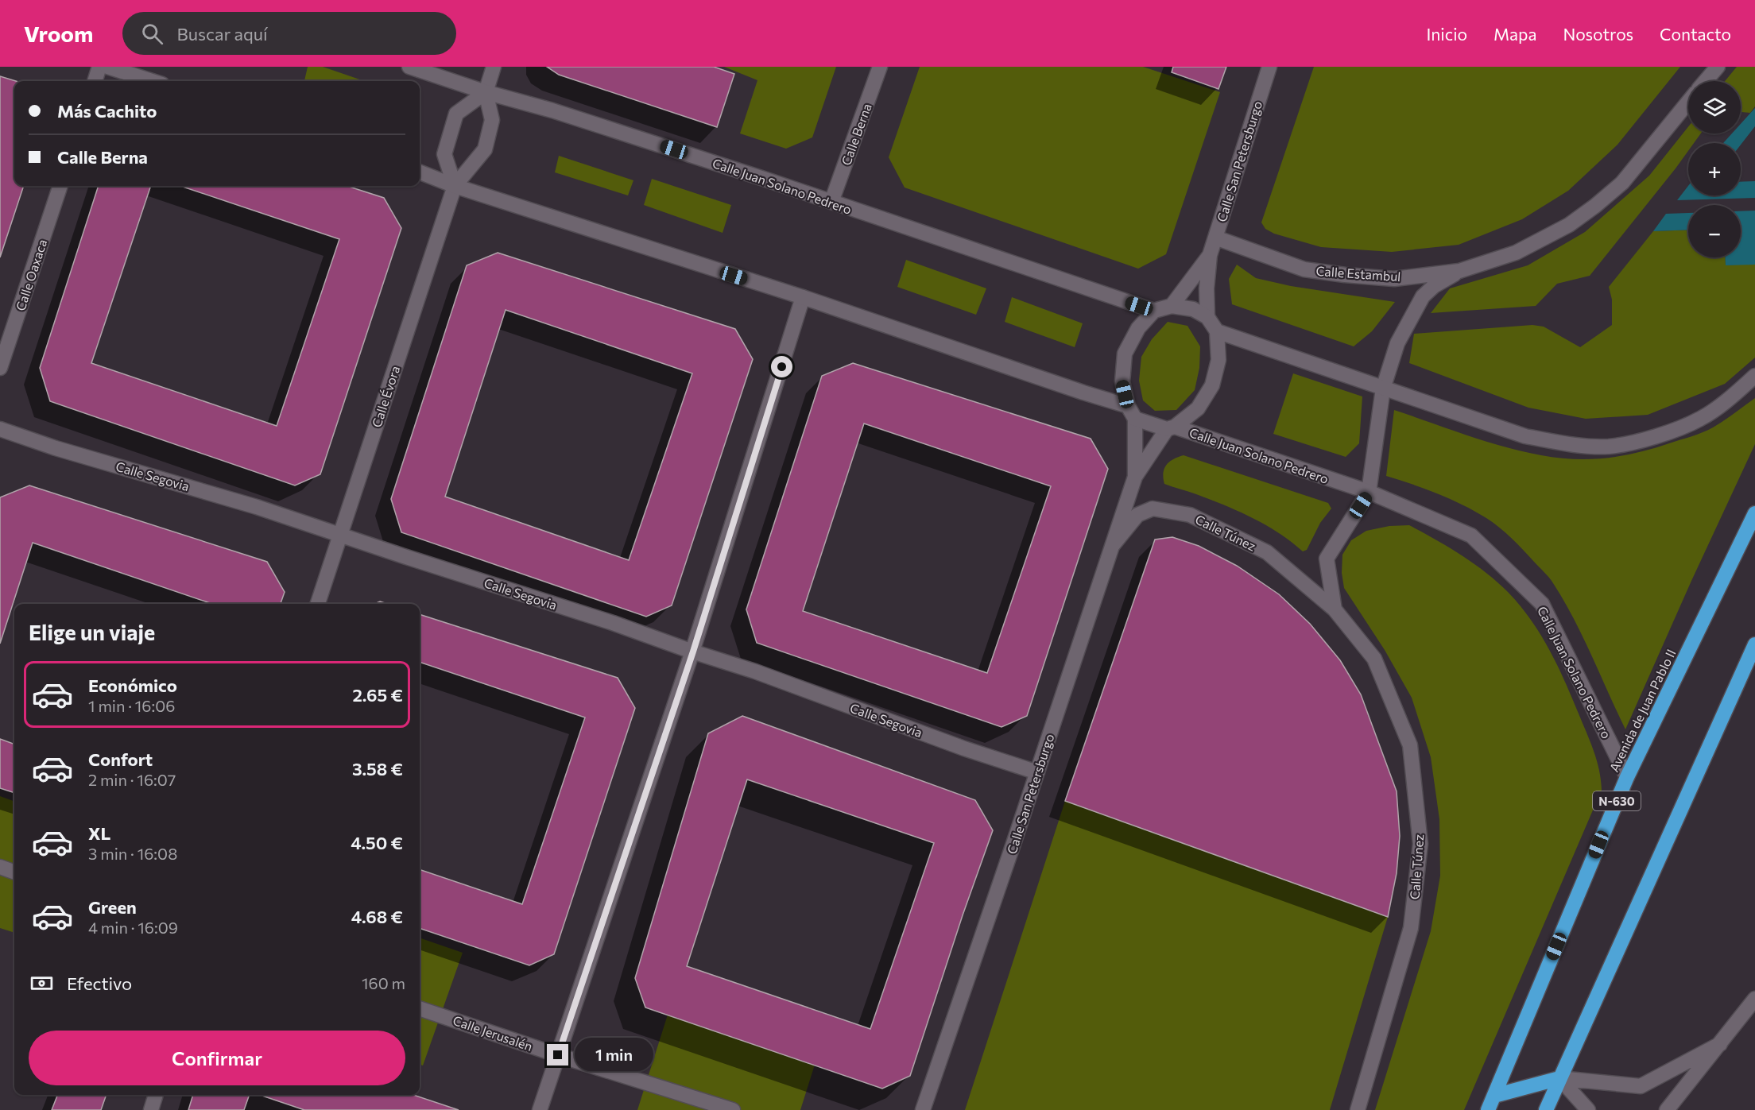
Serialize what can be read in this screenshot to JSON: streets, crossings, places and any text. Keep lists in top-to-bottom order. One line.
{"streets":{"highway":["Avenida de Juan Pablo II","N-630"],"street":["Calle Berna","Calle San Petersburgo","Calle Juan Solano Pedrero","Calle Estambul","Calle Oaxaca","Calle Évora","Calle Segovia","Calle Túnez","Calle Jerusalén"]},"crossings":[["Calle Berna","Calle Juan Solano Pedrero"],["Calle San Petersburgo","Calle Juan Solano Pedrero"],["Calle San Petersburgo","Calle Estambul"],["Calle San Petersburgo","Calle Segovia"],["Calle San Petersburgo","Calle Túnez"],["Calle Juan Solano Pedrero","Calle Évora"],["Calle Juan Solano Pedrero","Calle Túnez"],["Calle Juan Solano Pedrero","Avenida de Juan Pablo II"],["Calle Évora","Calle Segovia"]],"page":{"header":"Vroom","search":"Buscar aquí","nav":["Inicio","Mapa","Nosotros","Contacto"],"map_buttons":["+","−"],"banner":["Más Cachito","Calle Berna"],"heading":"Elige un viaje","list":[{"name":"Económico","note":"1 min · 16:06","value":"2.65 €"},{"name":"Confort","note":"2 min · 16:07","value":"3.58 €"},{"name":"XL","note":"3 min · 16:08","value":"4.50 €"},{"name":"Green","note":"4 min · 16:09","value":"4.68 €"}],"pay":["Efectivo","160 m"],"buttons":"Confirmar","bubble":"1 min"}}
